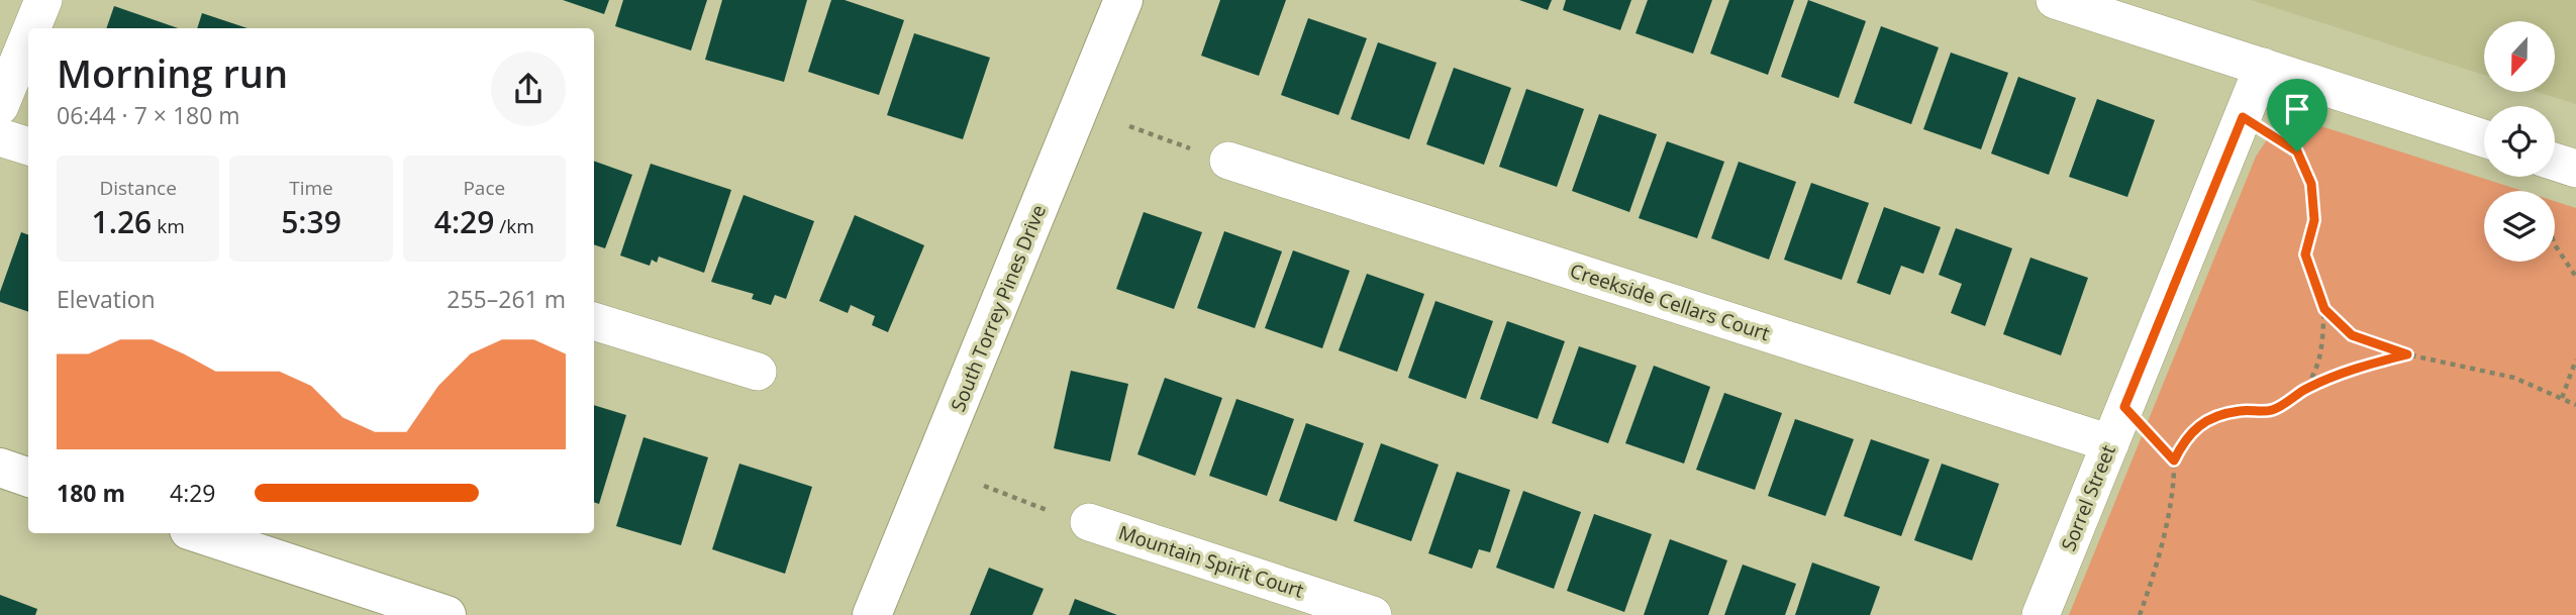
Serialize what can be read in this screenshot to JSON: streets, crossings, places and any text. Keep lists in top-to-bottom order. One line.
{"streets":{"street":["Creekside Cellars Court","South Torrey Pines Drive","Sorrel Street","Mountain Spirit Court"]},"crossings":[["Creekside Cellars Court","Sorrel Street"]],"north":"bottom","page":{"heading":["Morning run","06:44 · 7 × 180 m"],"stats":[["Distance","1.26 km"],["Time","5:39"],["Pace","4:29 /km"]],"chart":["Elevation","255–261 m"],"list":[{"name":"180 m","note":"4:29"}]}}
